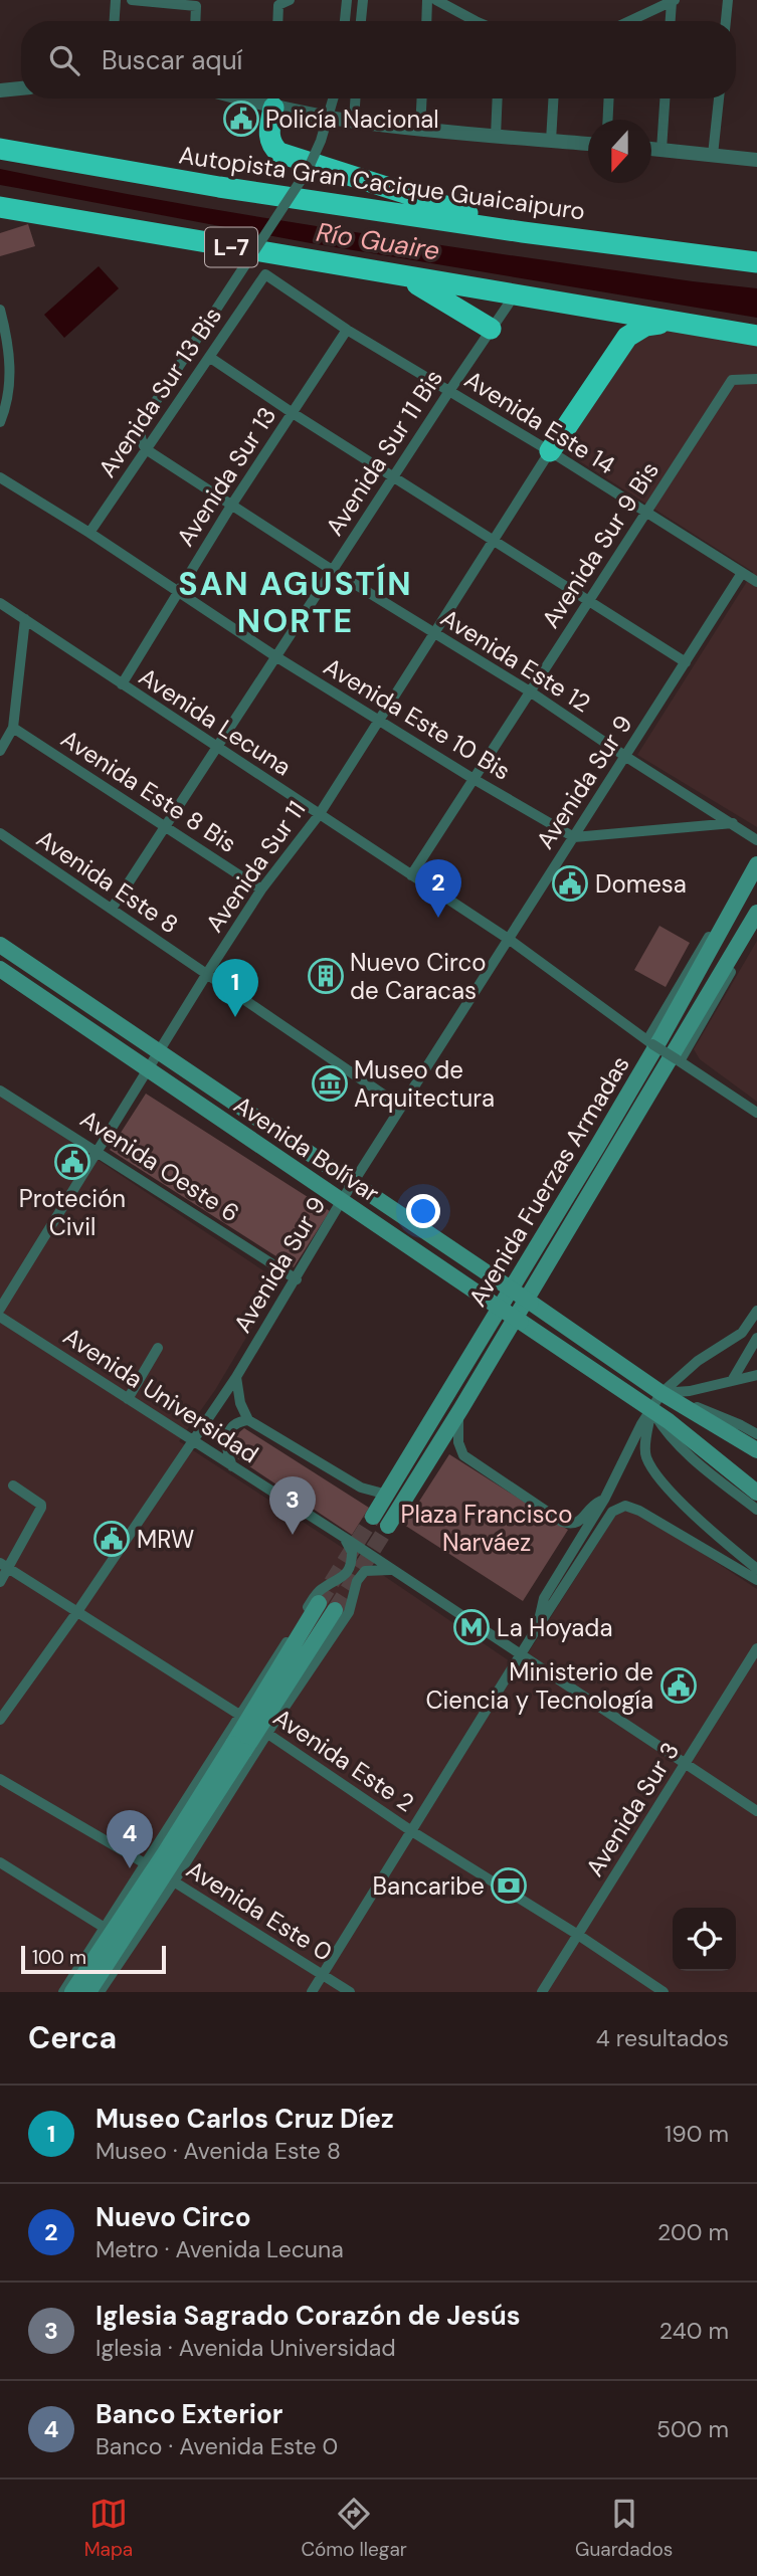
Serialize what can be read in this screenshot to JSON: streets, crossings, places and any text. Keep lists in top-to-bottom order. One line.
{"streets":{"highway":["Autopista Gran Cacique Guaicaipuro","L-7"],"main road":["Avenida Bolívar","Avenida Fuerzas Armadas"],"street":["Avenida Sur 13 Bis","Avenida Este 14","Avenida Sur 11 Bis","Avenida Sur 13","Avenida Sur 9 Bis","Avenida Este 12","Avenida Este 10 Bis","Avenida Lecuna","Avenida Sur 9","Avenida Este 8 Bis","Avenida Sur 11","Avenida Este 8","Avenida Oeste 6","Avenida Universidad","Avenida Este 2","Avenida Sur 3","Avenida Este 0"]},"crossings":[["Avenida Sur 13 Bis","Avenida Este 14"],["Avenida Sur 13 Bis","Avenida Este 12"],["Avenida Sur 13 Bis","Avenida Este 10 Bis"],["Avenida Este 14","Avenida Sur 11 Bis"],["Avenida Este 14","Avenida Sur 13"],["Avenida Este 14","Avenida Sur 9 Bis"],["Avenida Este 14","Avenida Sur 9"],["Avenida Este 14","Avenida Sur 11"],["Avenida Sur 11 Bis","Avenida Este 12"],["Avenida Sur 11 Bis","Avenida Este 10 Bis"],["Avenida Sur 11 Bis","Avenida Lecuna"],["Avenida Sur 11 Bis","Avenida Este 8 Bis"],["Avenida Sur 11 Bis","Avenida Este 8"],["Avenida Sur 13","Avenida Este 12"],["Avenida Sur 13","Avenida Este 10 Bis"],["Avenida Sur 13","Avenida Lecuna"],["Avenida Sur 9 Bis","Avenida Este 12"],["Avenida Sur 9 Bis","Avenida Este 10 Bis"],["Avenida Sur 9 Bis","Avenida Lecuna"],["Avenida Este 12","Avenida Sur 9"],["Avenida Este 12","Avenida Sur 11"],["Avenida Este 10 Bis","Avenida Sur 9"],["Avenida Este 10 Bis","Avenida Sur 11"],["Avenida Lecuna","Avenida Sur 9"],["Avenida Lecuna","Avenida Sur 11"],["Avenida Sur 9","Avenida Este 8"],["Avenida Sur 9","Avenida Bolívar"],["Avenida Sur 9","Avenida Oeste 6"],["Avenida Sur 9","Avenida Universidad"],["Avenida Sur 9","Avenida Este 2"],["Avenida Este 8 Bis","Avenida Sur 11"],["Avenida Sur 11","Avenida Este 8"],["Avenida Sur 11","Avenida Bolívar"],["Avenida Sur 11","Avenida Oeste 6"],["Avenida Universidad","Avenida Sur 3"],["Avenida Este 2","Avenida Sur 3"]],"districts":["SAN AGUSTÍN NORTE"],"water":["Río Guaire"],"parks":["Plaza Francisco Narváez"],"places":{"public building":["Policía Nacional","Domesa","Proteción Civil","MRW","Ministerio de Ciencia y Tecnología"],"building":["Nuevo Circo de Caracas"],"museum":["Museo de Arquitectura"],"metro station":["La Hoyada"],"bank":["Bancaribe"]},"scale_bar":"100 m","north":"bottom","page":{"search":"Buscar aquí","pins":["2","1","3","4"],"scale":"100 m","heading":["Cerca","4 resultados"],"list":[{"mark":"1","name":"Museo Carlos Cruz Díez","note":"Museo · Avenida Este 8","value":"190 m"},{"mark":"2","name":"Nuevo Circo","note":"Metro · Avenida Lecuna","value":"200 m"},{"mark":"3","name":"Iglesia Sagrado Corazón de Jesús","note":"Iglesia · Avenida Universidad","value":"240 m"},{"mark":"4","name":"Banco Exterior","note":"Banco · Avenida Este 0","value":"500 m"}],"nav":["Mapa","Cómo llegar","Guardados"]}}
